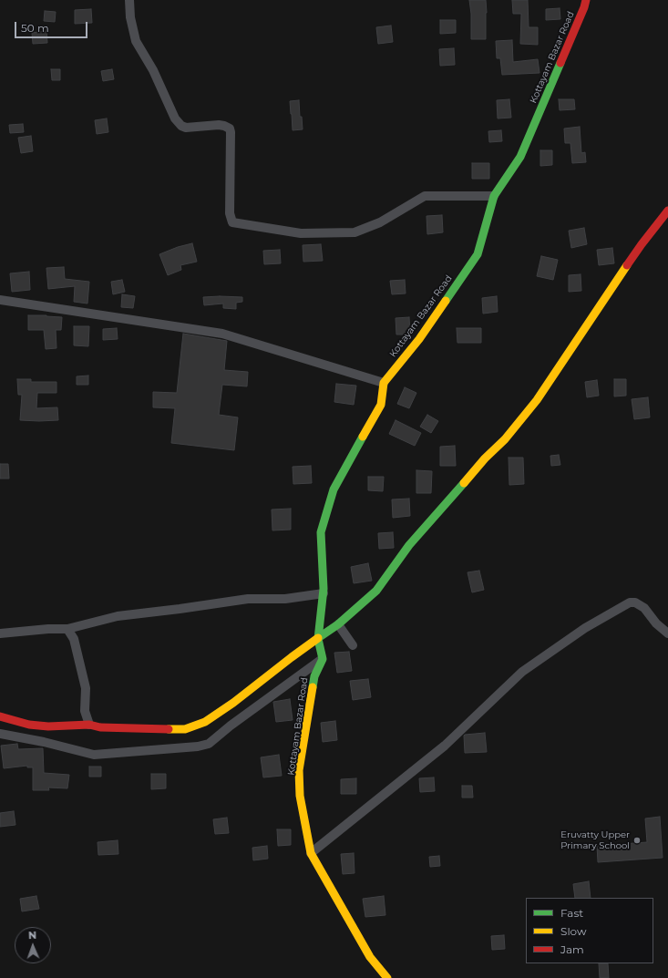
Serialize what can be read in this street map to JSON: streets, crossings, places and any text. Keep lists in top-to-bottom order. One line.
{"streets":{"main road":["Kottayam Bazar Road"]},"places":["Eruvatty Upper Primary School"],"legend":["Fast","Slow","Jam"],"scale_bar":"50 m","north":"top"}
